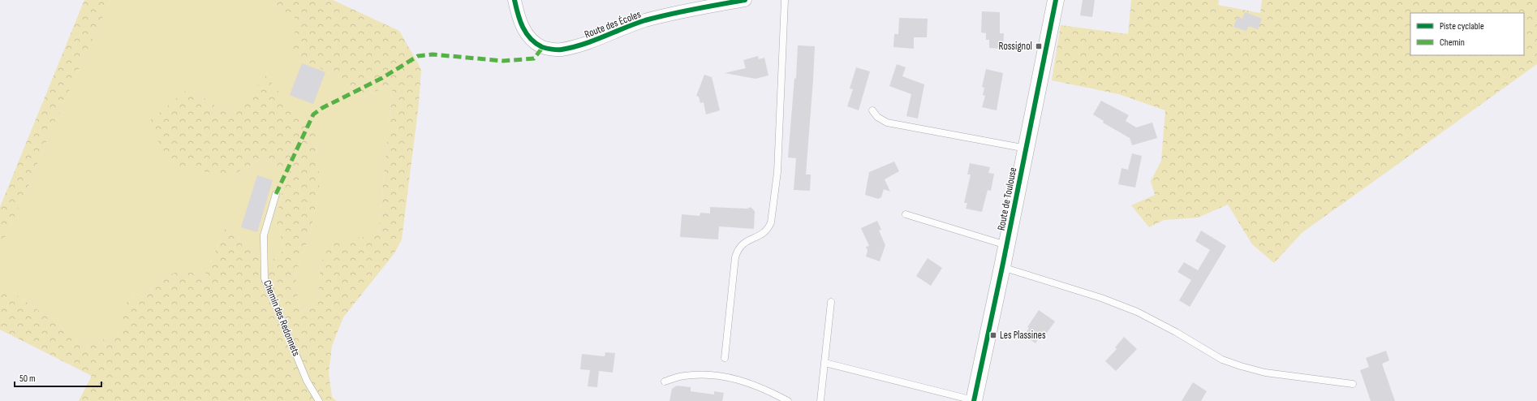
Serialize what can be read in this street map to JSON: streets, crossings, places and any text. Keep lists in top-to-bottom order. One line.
{"streets":{"street":["Route des Écoles","Route de Toulouse"],"lane":["Chemin des Redonnets"]},"places":{"transit":["Rossignol","Les Plassines"]},"legend":["Piste cyclable","Chemin"],"scale_bar":"50 m"}
